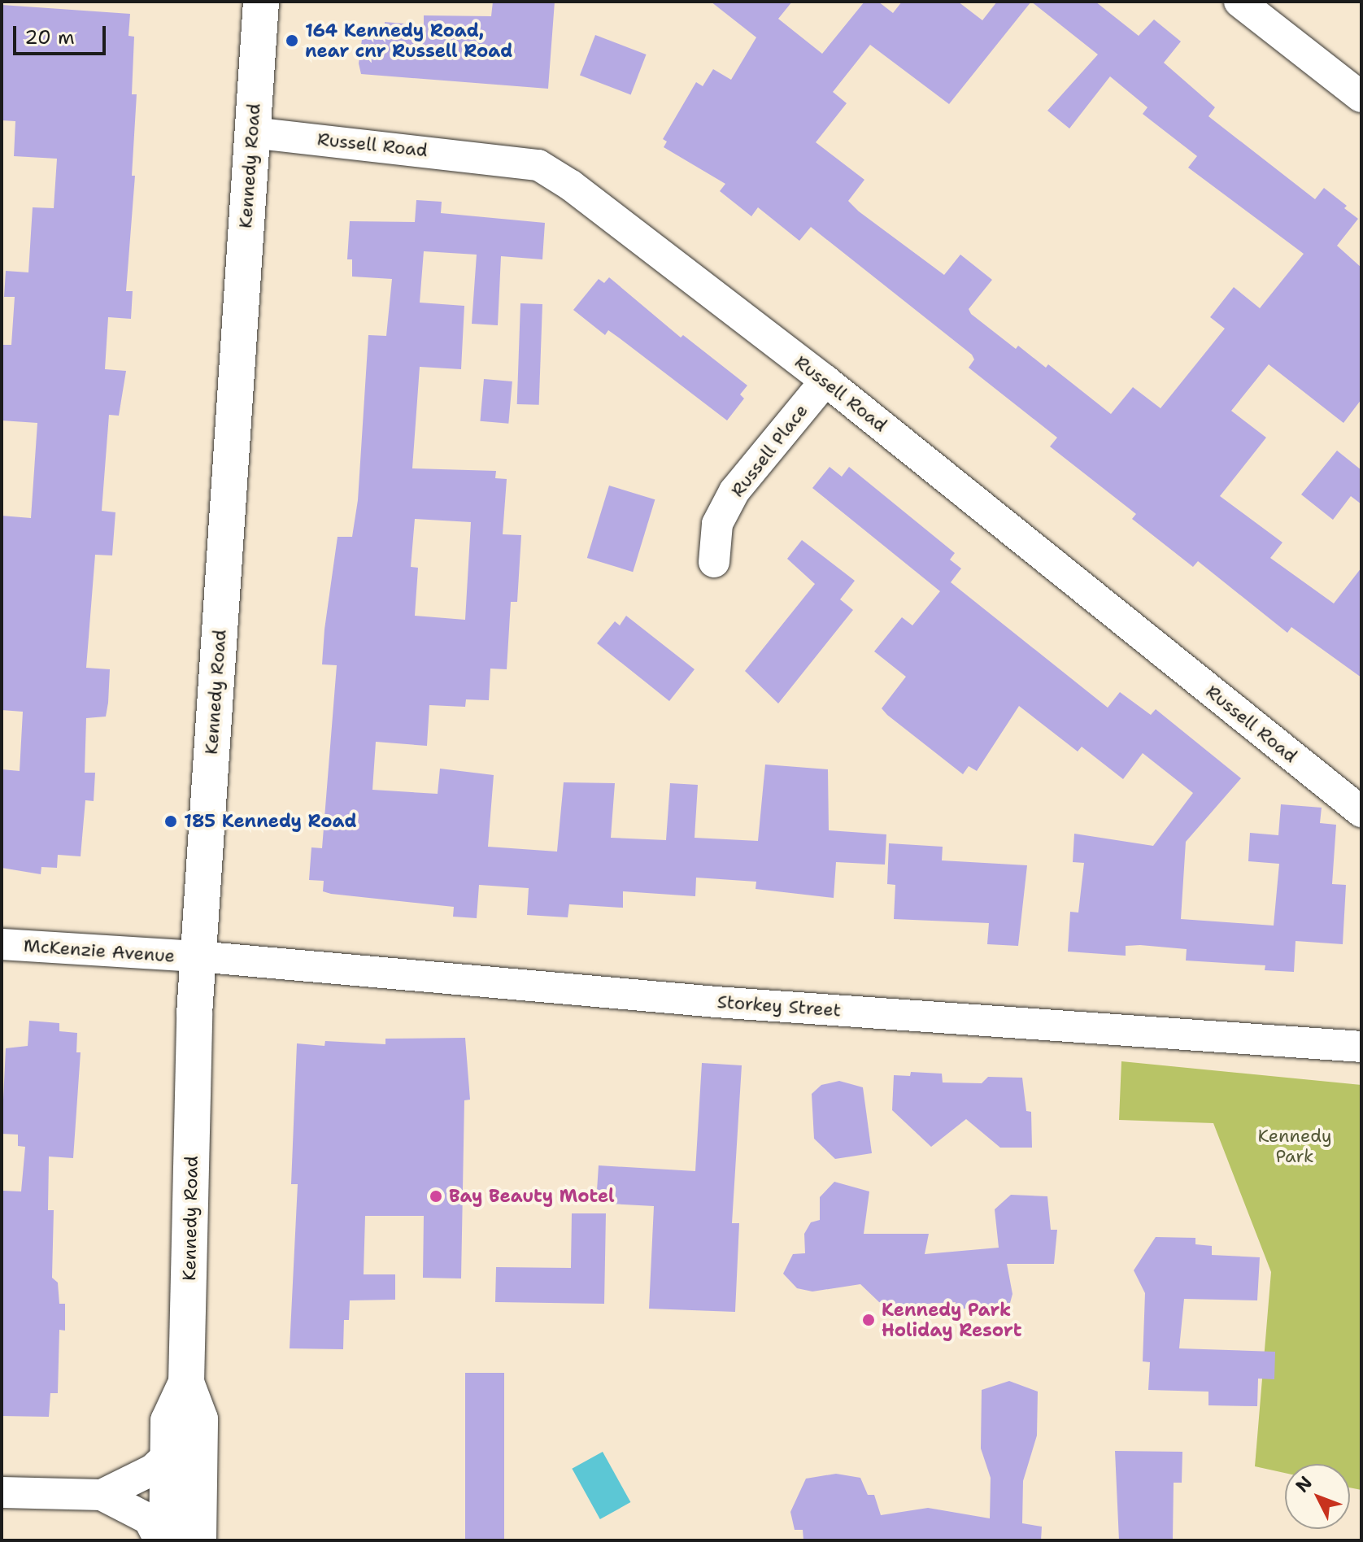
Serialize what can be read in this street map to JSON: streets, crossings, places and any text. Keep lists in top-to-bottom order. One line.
{"streets":{"main road":["Kennedy Road"],"street":["Russell Road","Russell Place","McKenzie Avenue","Storkey Street"]},"crossings":[["Russell Road","Kennedy Road"],["Russell Road","Russell Place"],["Kennedy Road","McKenzie Avenue"],["Kennedy Road","Storkey Street"],["McKenzie Avenue","Storkey Street"]],"parks":["Kennedy Park"],"places":["164 Kennedy Road, near cnr Russell Road","185 Kennedy Road","Bay Beauty Motel","Kennedy Park Holiday Resort"],"scale_bar":"20 m","north":"top left"}
